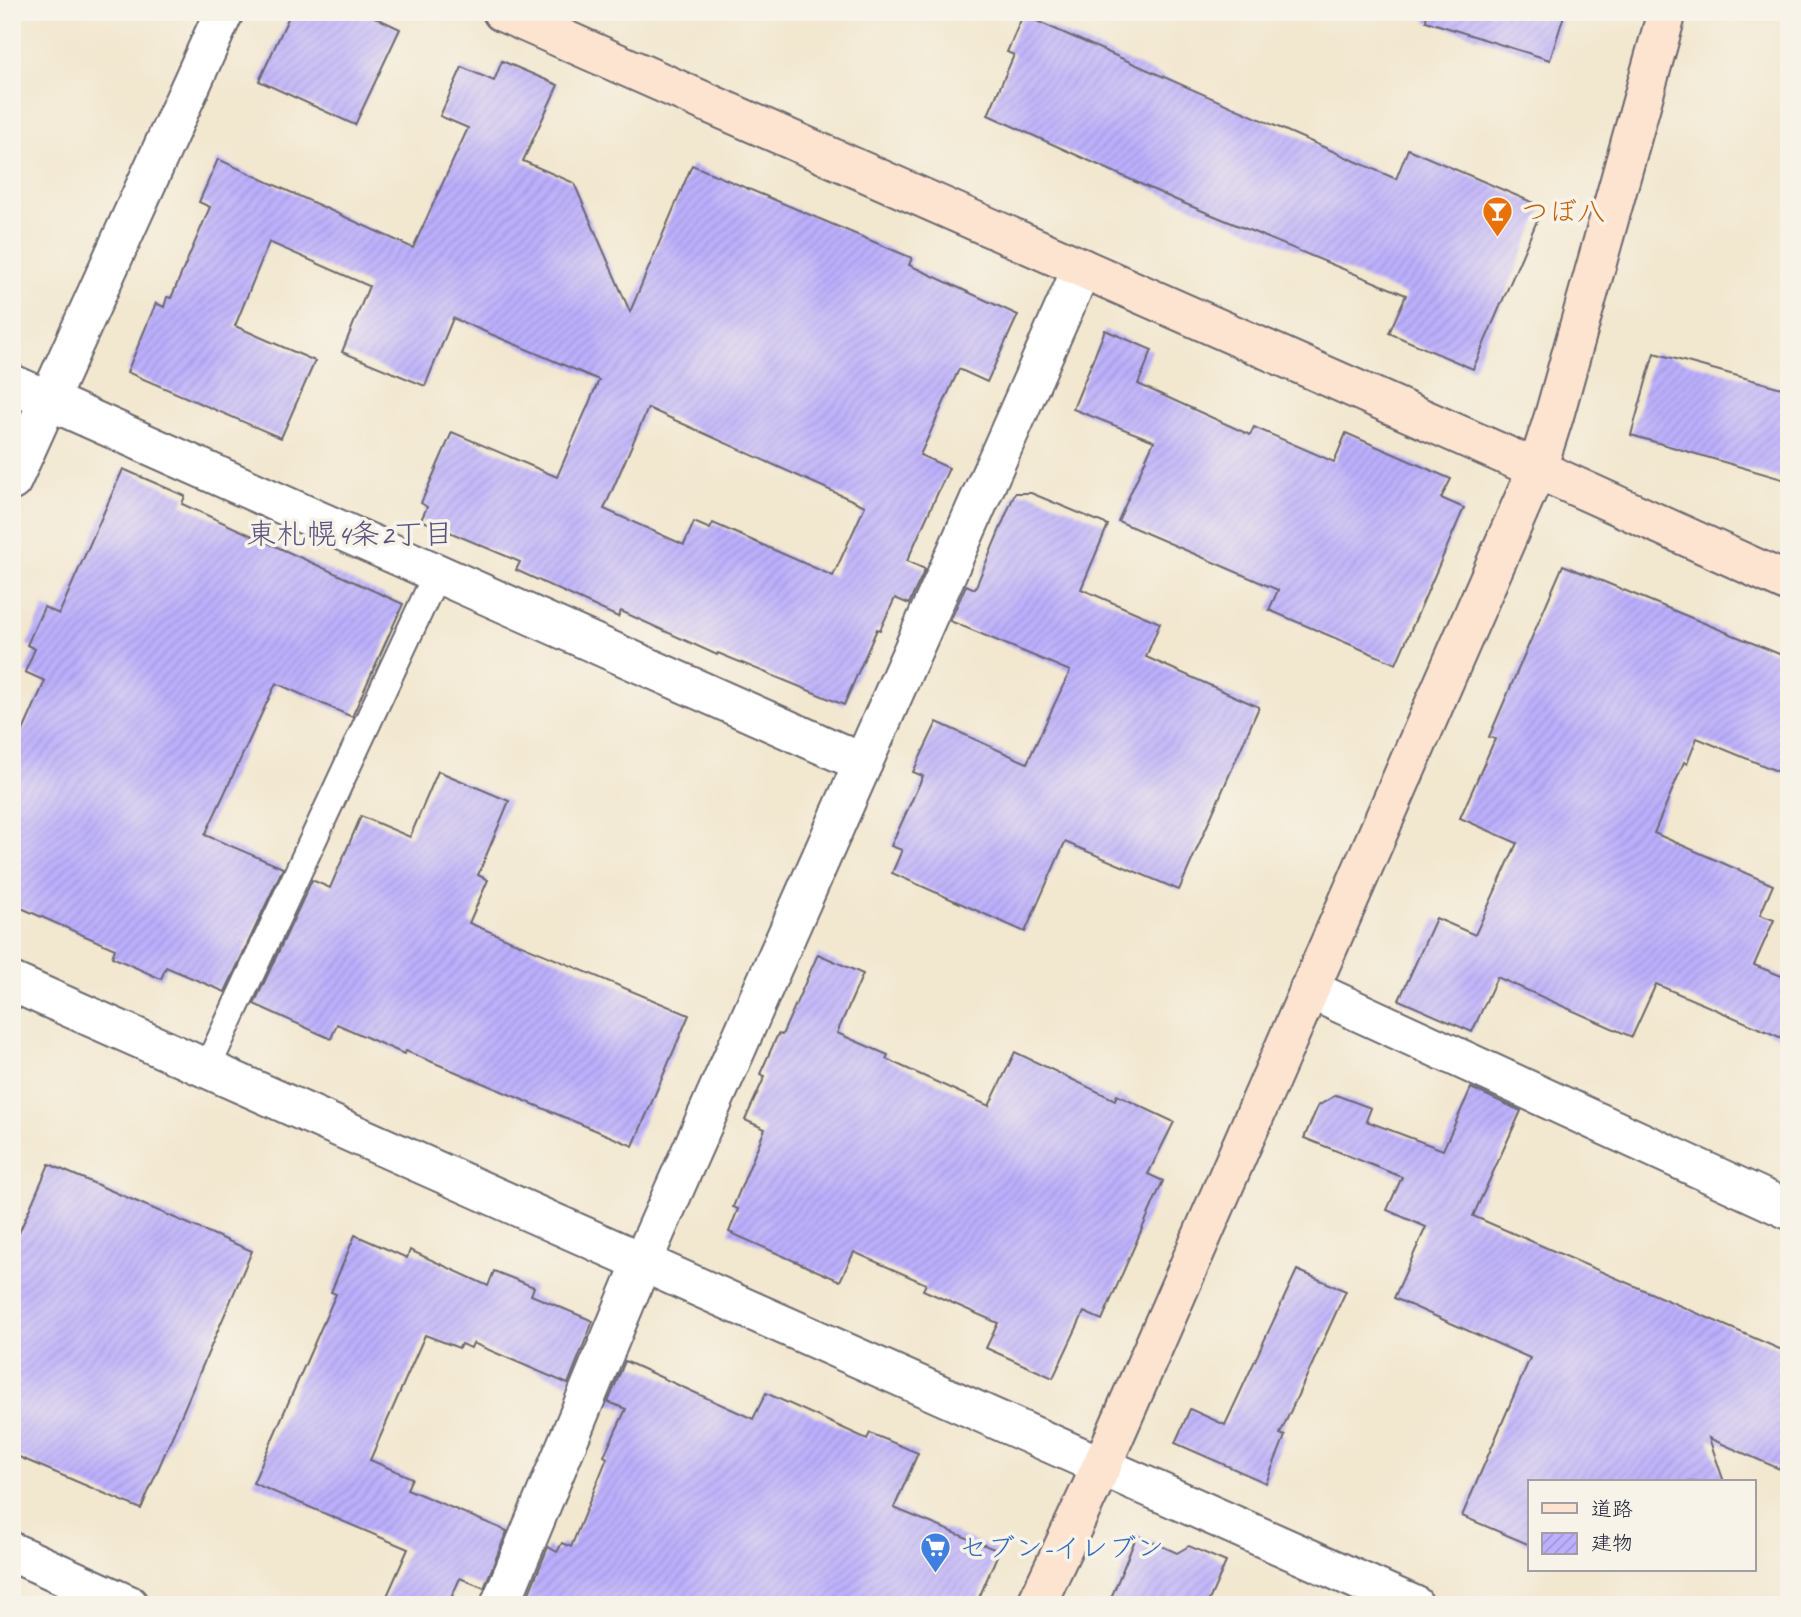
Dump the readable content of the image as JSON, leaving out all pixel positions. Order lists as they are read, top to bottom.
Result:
{
  "districts": ["東札幌4条2丁目"],
  "places": {
    "bar": ["つぼ八"],
    "supermarket": ["セブン-イレブン"]
  },
  "legend": ["道路", "建物"]
}
